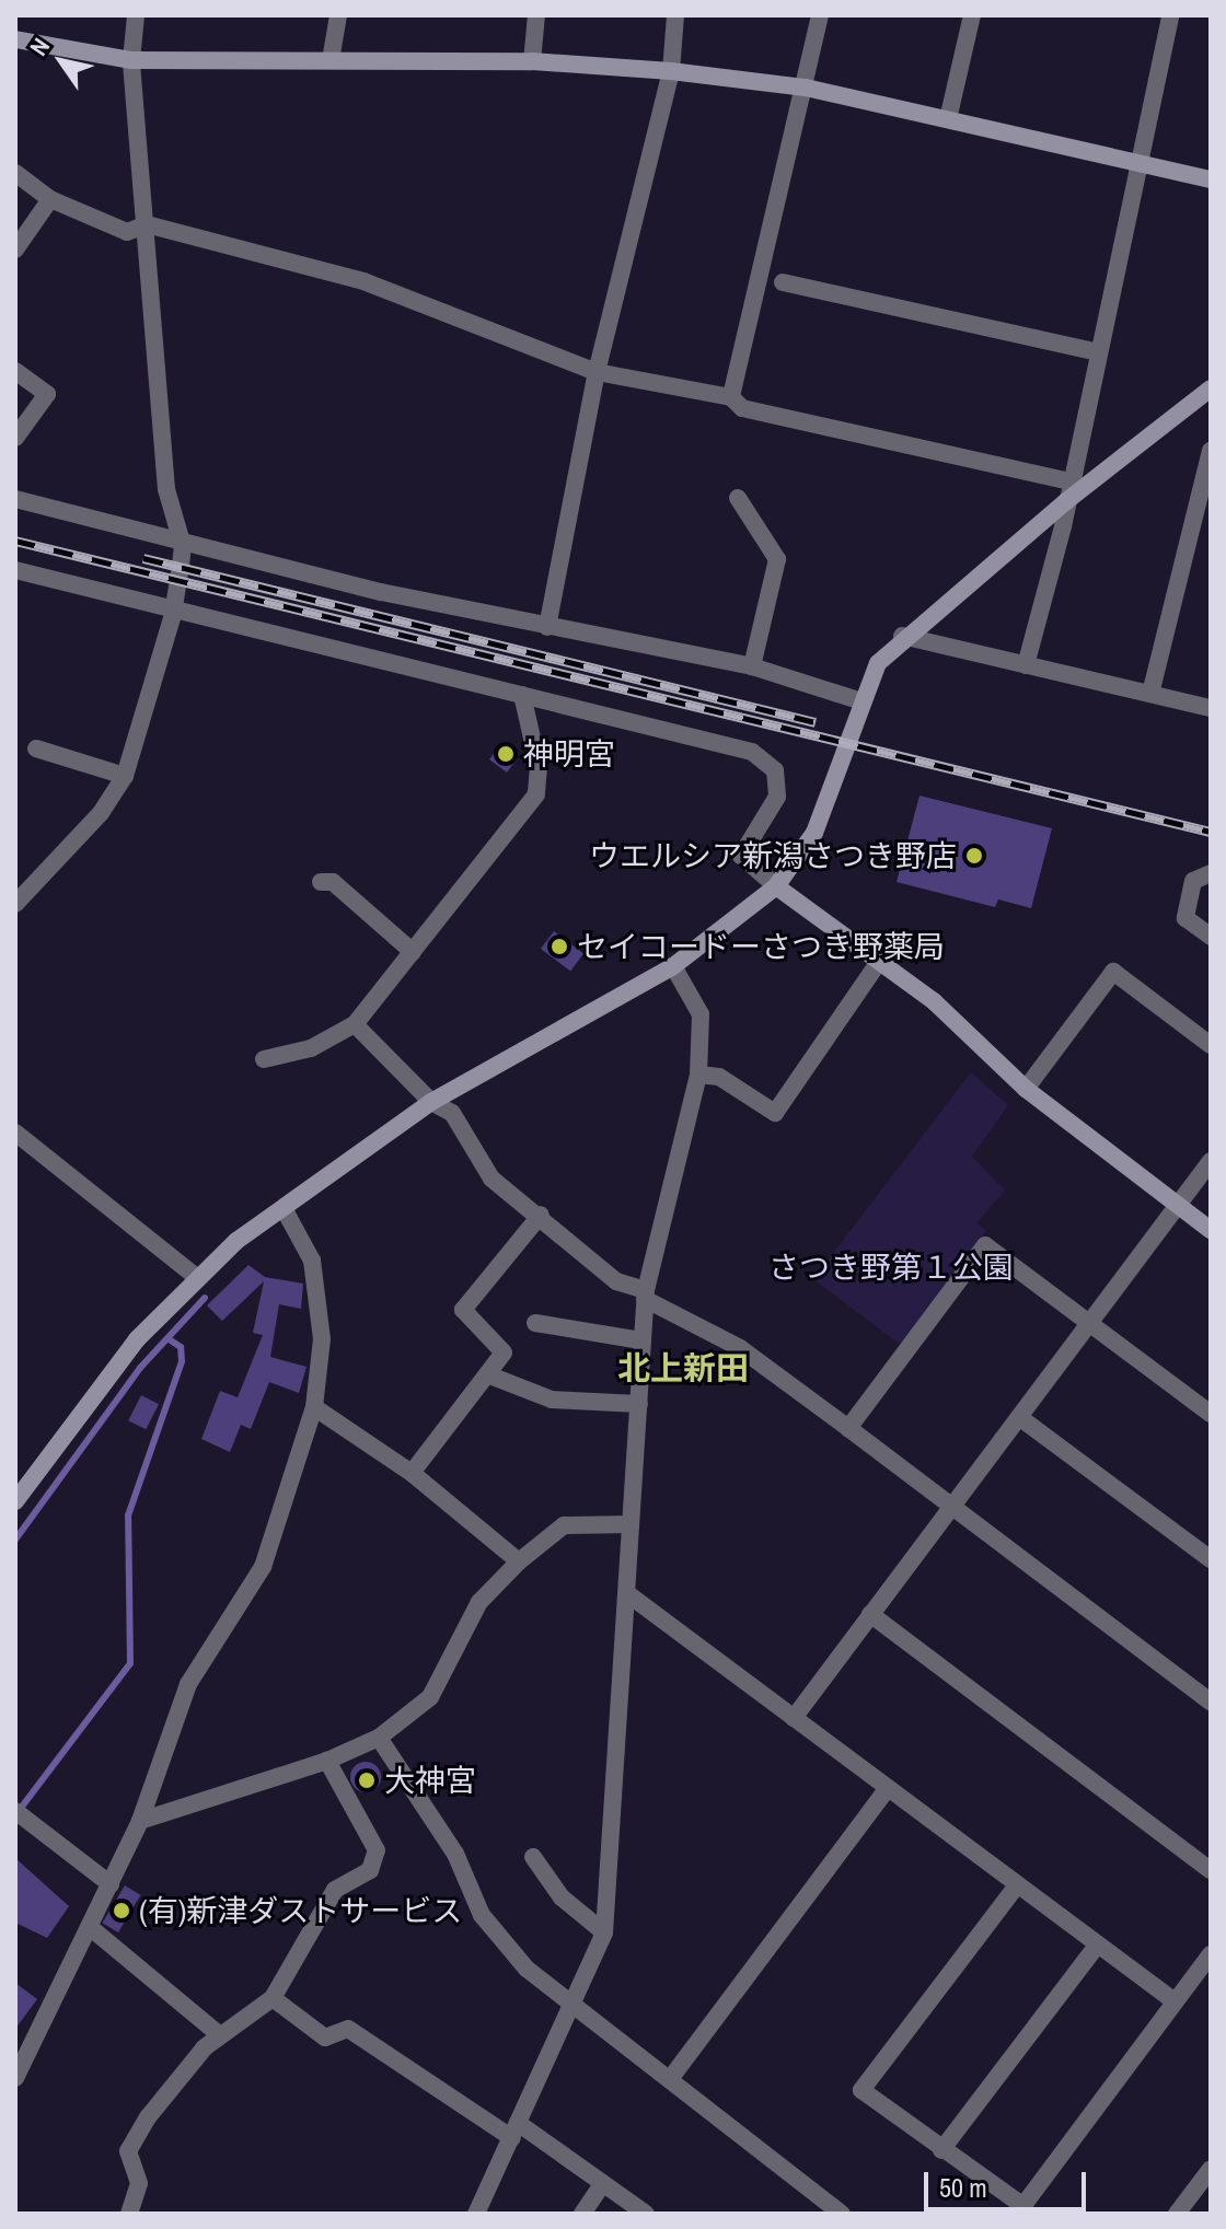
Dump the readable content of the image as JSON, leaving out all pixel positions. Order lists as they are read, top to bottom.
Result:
{
  "districts": ["北上新田"],
  "parks": ["さつき野第１公園"],
  "places": [
    "神明宮",
    "ウエルシア新潟さつき野店",
    "セイコードーさつき野薬局",
    "大神宮",
    "(有)新津ダストサービス"
  ],
  "scale_bar": "50 m",
  "north": "top left"
}
